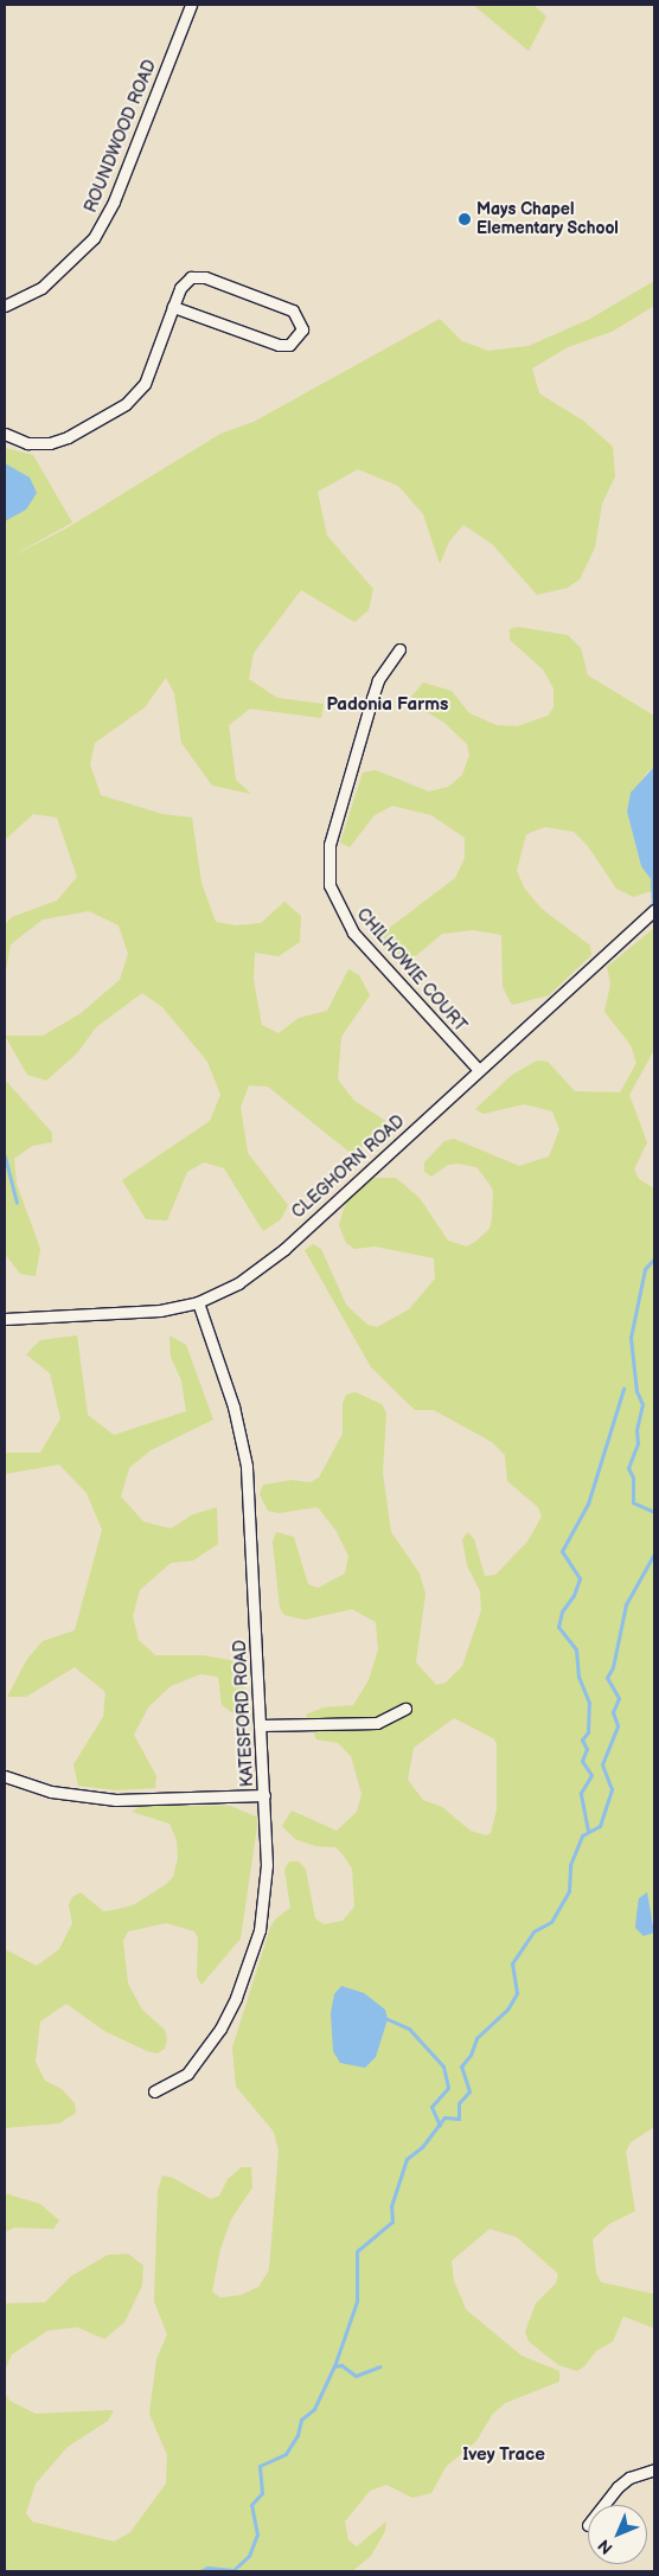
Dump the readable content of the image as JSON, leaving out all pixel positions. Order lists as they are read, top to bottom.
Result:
{
  "streets": {
    "street": [
      "ROUNDWOOD ROAD",
      "CHILHOWIE COURT",
      "CLEGHORN ROAD",
      "KATESFORD ROAD"
    ]
  },
  "crossings": [
    ["CHILHOWIE COURT", "CLEGHORN ROAD"],
    ["CLEGHORN ROAD", "KATESFORD ROAD"]
  ],
  "districts": ["Padonia Farms", "Ivey Trace"],
  "places": ["Mays Chapel Elementary School"],
  "north": "bottom left"
}
